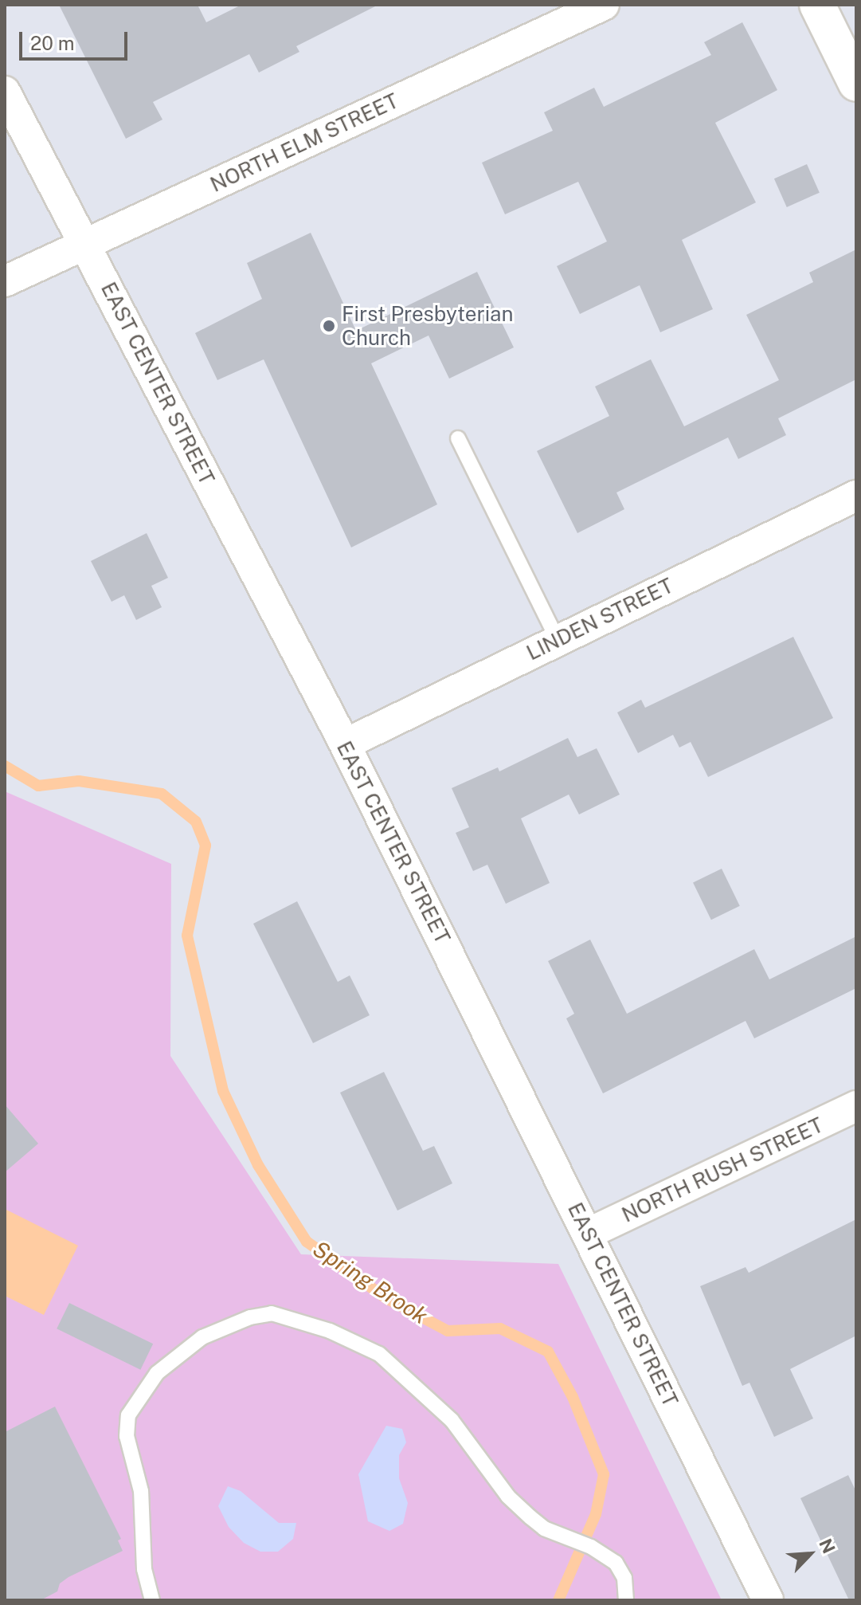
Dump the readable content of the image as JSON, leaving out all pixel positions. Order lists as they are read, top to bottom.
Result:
{
  "streets": {
    "street": [
      "NORTH ELM STREET",
      "EAST CENTER STREET",
      "LINDEN STREET",
      "NORTH RUSH STREET"
    ]
  },
  "crossings": [
    ["NORTH ELM STREET", "EAST CENTER STREET"],
    ["EAST CENTER STREET", "LINDEN STREET"],
    ["EAST CENTER STREET", "NORTH RUSH STREET"]
  ],
  "water": ["Spring Brook"],
  "places": ["First Presbyterian Church"],
  "scale_bar": "20 m",
  "north": "top right"
}
